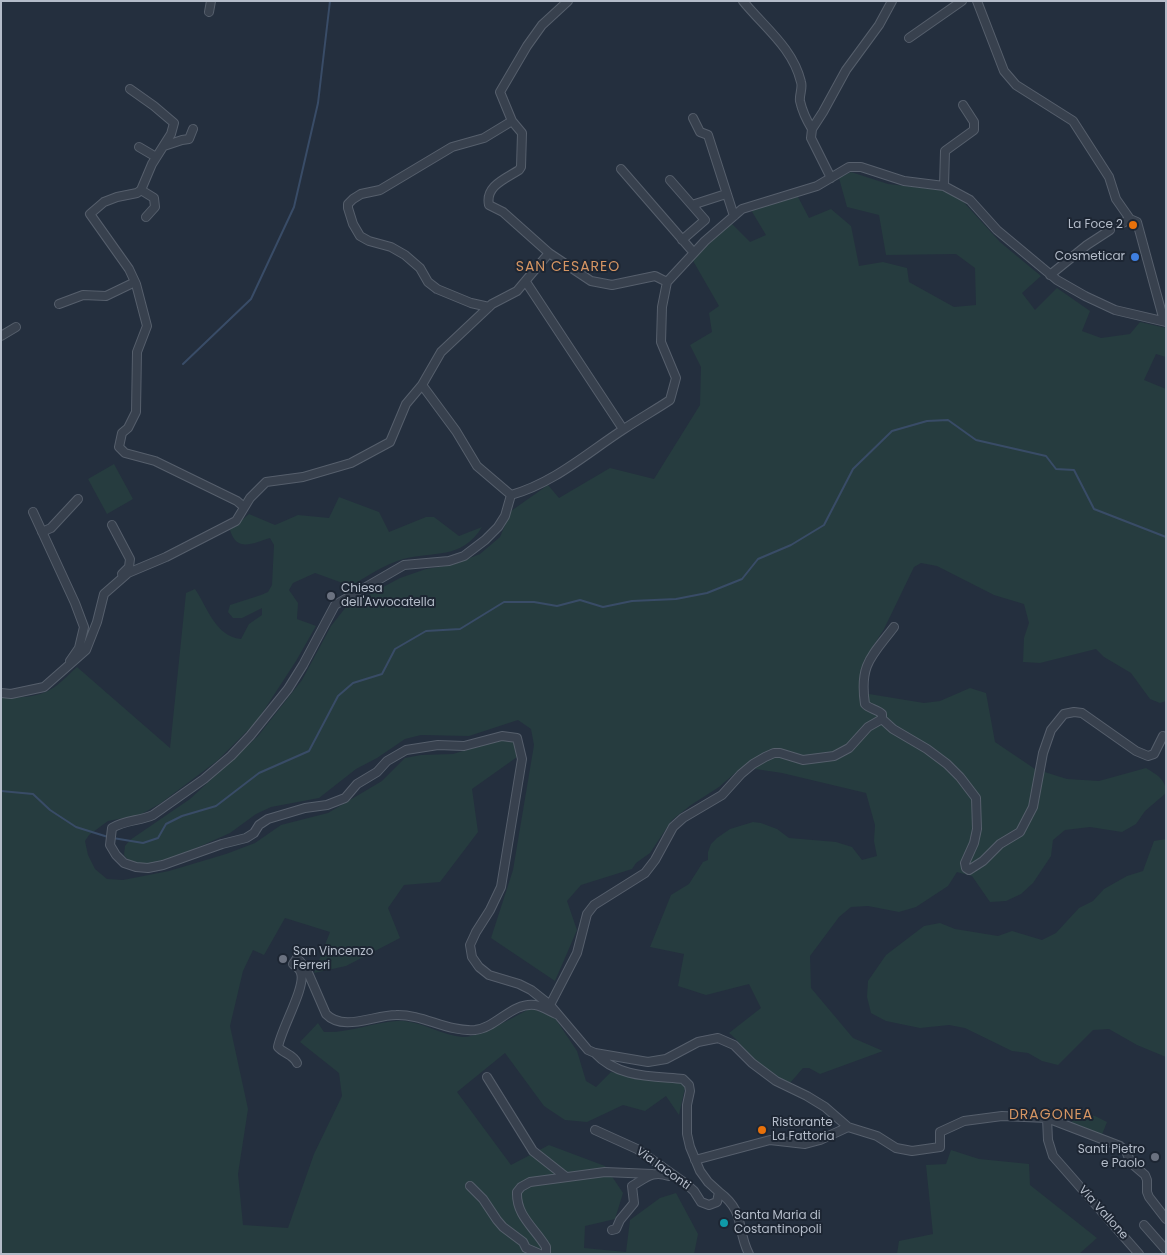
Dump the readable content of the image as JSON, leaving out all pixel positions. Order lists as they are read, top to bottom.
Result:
{
  "streets": {
    "street": ["Via Iaconti", "Via Vallone"]
  },
  "districts": ["SAN CESAREO", "DRAGONEA"],
  "places": [
    "La Foce 2",
    "Cosmeticar",
    "Chiesa dell'Avvocatella",
    "San Vincenzo Ferreri",
    "Ristorante La Fattoria",
    "Santi Pietro e Paolo",
    "Santa Maria di Costantinopoli"
  ]
}
